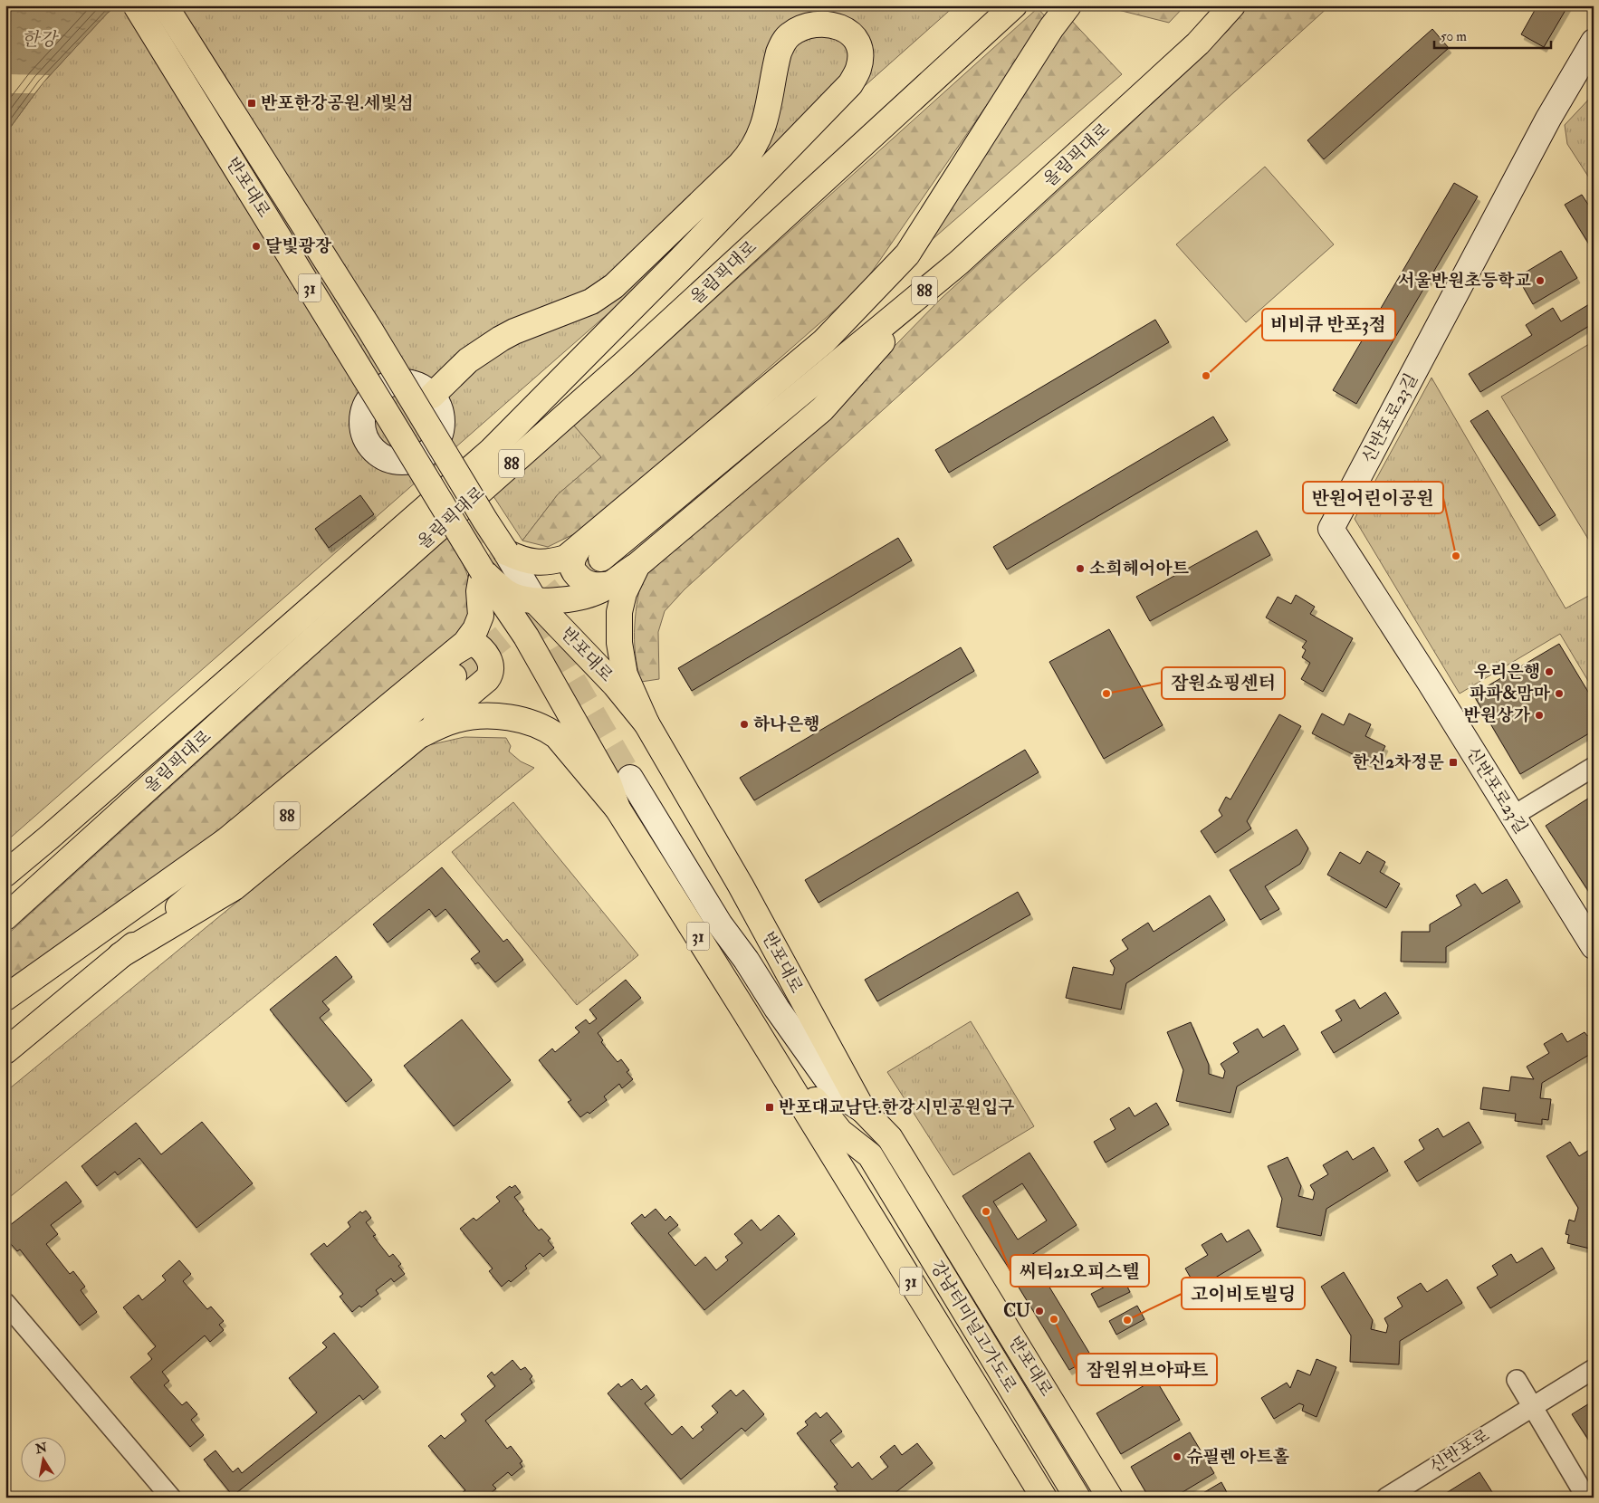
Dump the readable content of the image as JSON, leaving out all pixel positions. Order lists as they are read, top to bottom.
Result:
{
  "streets": {
    "main road": [
      "올림픽대로",
      "반포대로",
      "31",
      "88",
      "강남터미널고가도로"
    ],
    "street": ["신반포로23길", "신반포로"]
  },
  "crossings": [
    ["반포대로", "31"],
    ["31", "강남터미널고가도로"]
  ],
  "water": ["한강"],
  "places": {
    "transit": ["반포한강공원.세빛섬", "한신2차정문", "반포대교남단.한강시민공원입구"],
    "other": [
      "달빛광장",
      "서울반원초등학교",
      "비비큐 반포3점",
      "반원어린이공원",
      "소희헤어아트",
      "우리은행",
      "잠원쇼핑센터",
      "파파&맘마",
      "반원상가",
      "하나은행",
      "씨티21오피스텔",
      "CU",
      "잠원위브아파트",
      "고이비토빌딩",
      "슈필렌 아트홀"
    ]
  },
  "scale_bar": "50 m",
  "north": "top"
}
